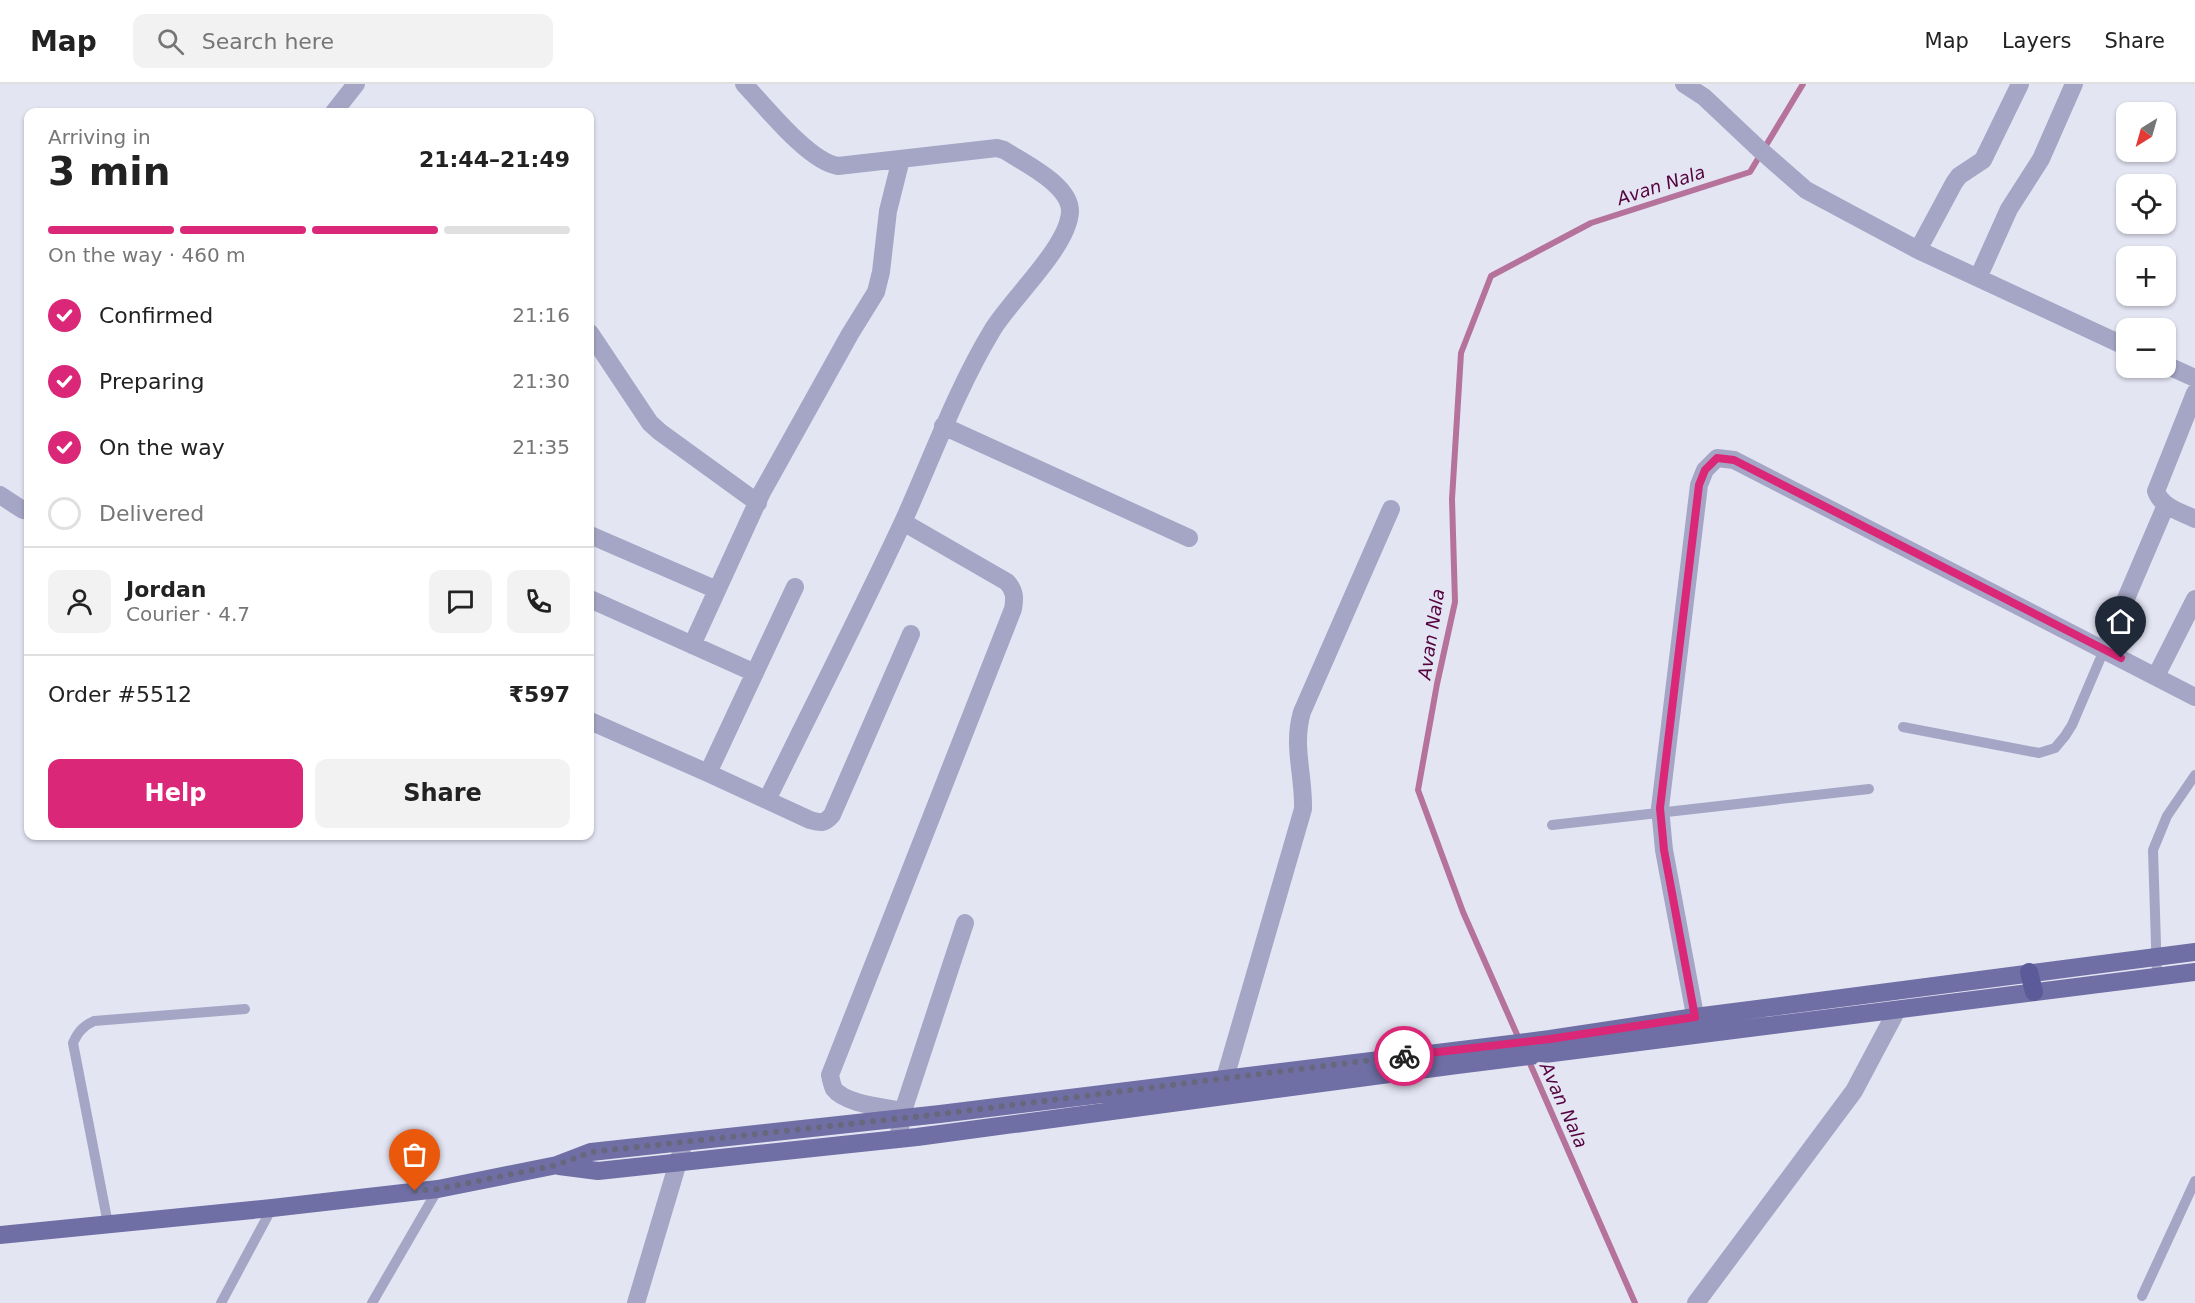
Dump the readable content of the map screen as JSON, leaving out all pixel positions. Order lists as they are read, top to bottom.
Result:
{
  "water": ["Avan Nala"],
  "north": "bottom left",
  "page": {
    "header": "Map",
    "search": "Search here",
    "nav": ["Map", "Layers", "Share"],
    "map_buttons": ["+", "−"],
    "heading": ["3 min", "Arriving in", "21:44–21:49"],
    "panel": [
      "Jordan",
      "Courier · 4.7",
      "Order #5512",
      "₹597"
    ],
    "bar": "On the way · 460 m",
    "list": [
      ["Confirmed", "21:16"],
      ["Preparing", "21:30"],
      ["On the way", "21:35"],
      "Delivered"
    ],
    "buttons": ["Help", "Share"]
  }
}
